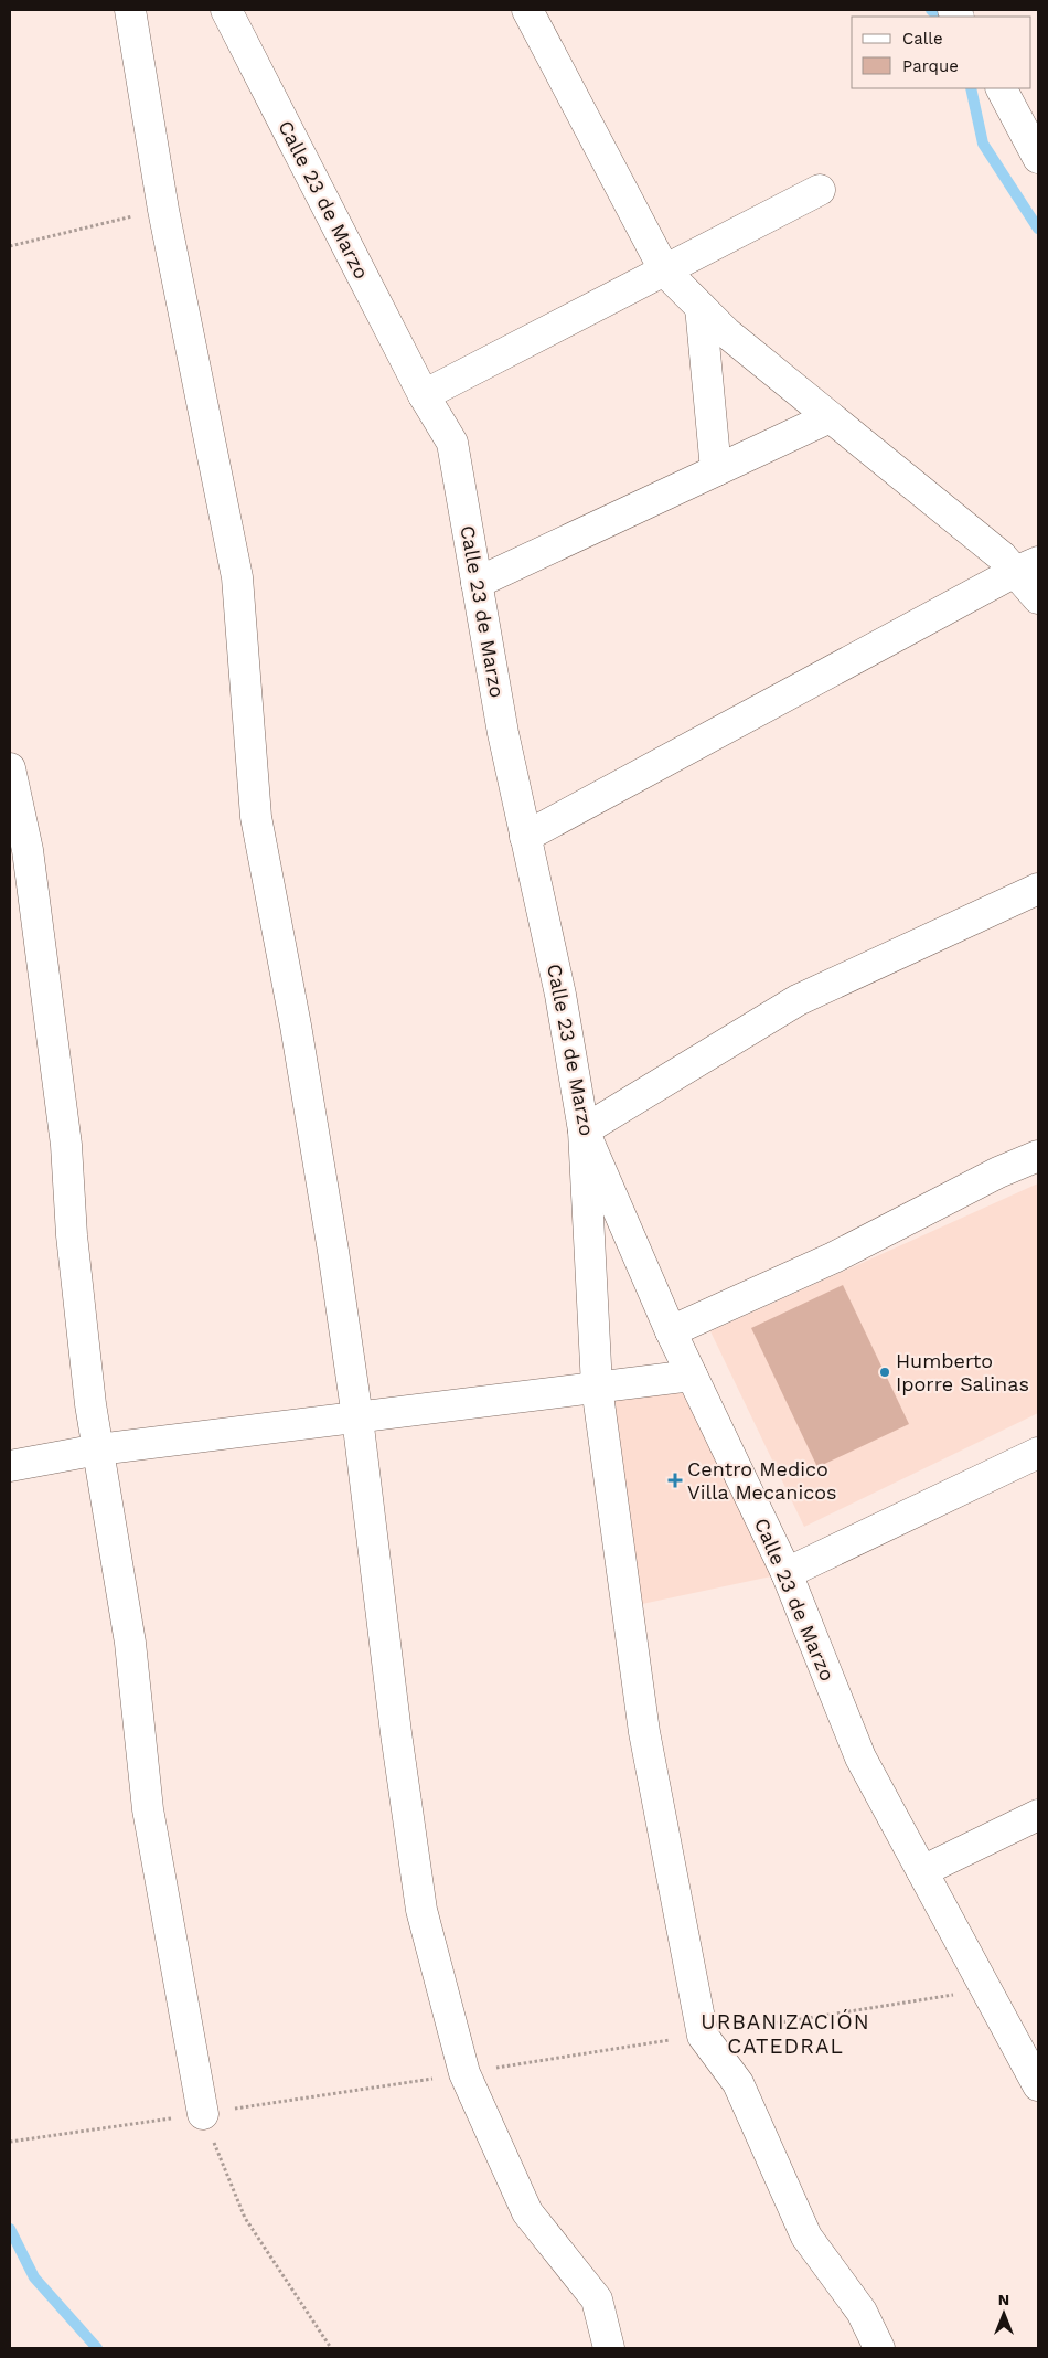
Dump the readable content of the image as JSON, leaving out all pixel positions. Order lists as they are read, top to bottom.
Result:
{
  "streets": {
    "street": ["Calle 23 de Marzo"]
  },
  "districts": ["URBANIZACIÓN CATEDRAL"],
  "places": {
    "other": ["Humberto Iporre Salinas"],
    "health": ["Centro Medico Villa Mecanicos"]
  },
  "legend": ["Calle", "Parque"],
  "north": "top"
}
